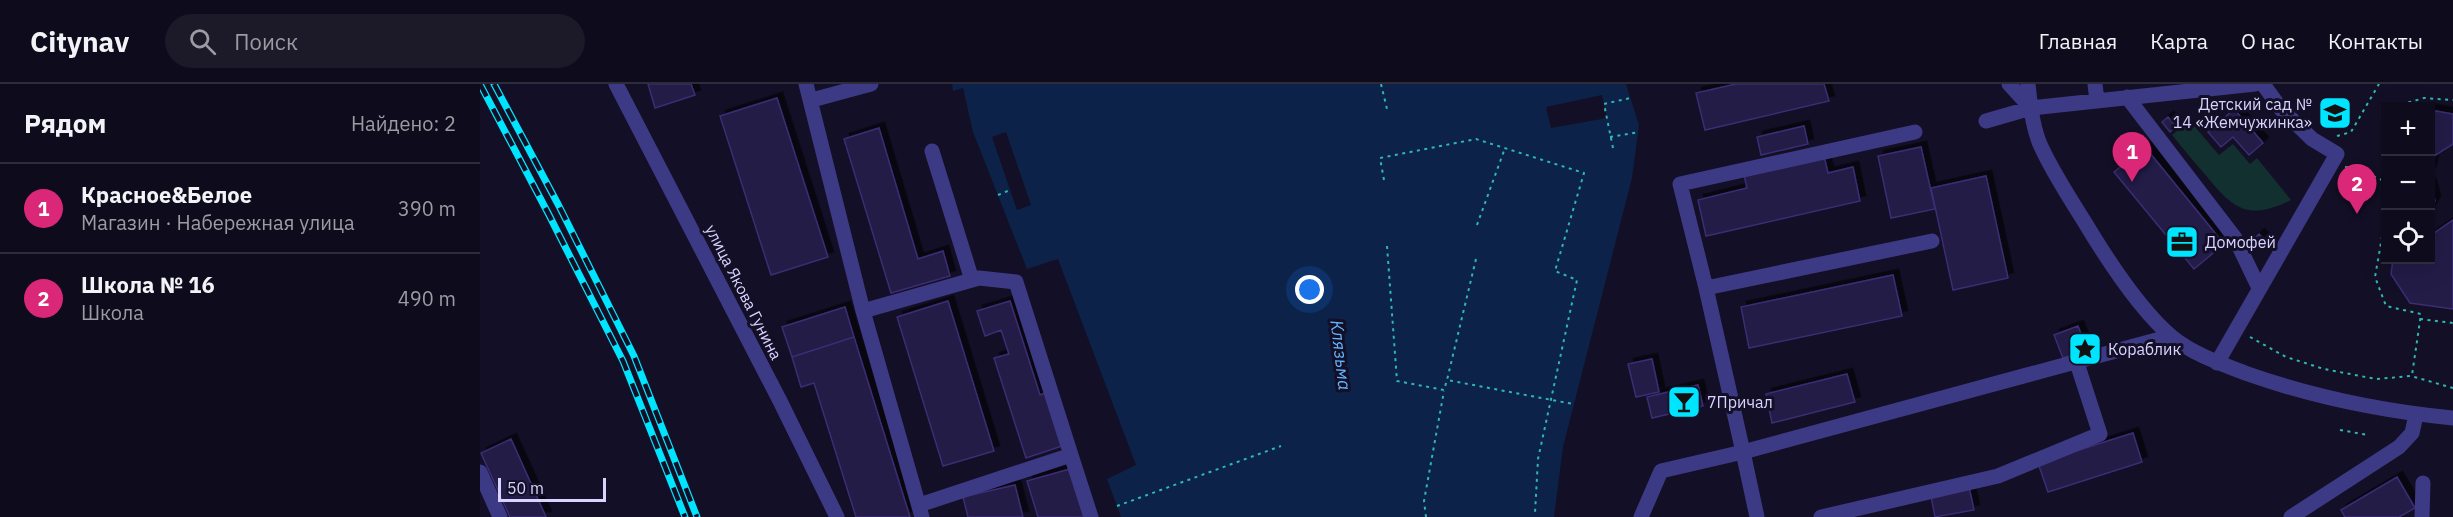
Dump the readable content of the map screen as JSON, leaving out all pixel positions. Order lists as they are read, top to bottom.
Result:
{
  "streets": {
    "street": ["улица Якова Гунина"]
  },
  "water": ["Клязьма"],
  "places": {
    "school or university": ["Детский сад № 14 «Жемчужинка»"],
    "office": ["Домофей"],
    "place": ["Кораблик"],
    "bar": ["7Причал"]
  },
  "scale_bar": "50 m",
  "page": {
    "header": "Citynav",
    "search": "Поиск",
    "nav": [
      "Главная",
      "Карта",
      "О нас",
      "Контакты"
    ],
    "heading": ["Рядом", "Найдено: 2"],
    "map_buttons": ["+", "−"],
    "pins": ["1", "2"],
    "list": [
      {
        "mark": "1",
        "name": "Красное&Белое",
        "note": "Магазин · Набережная улица",
        "value": "390 m"
      },
      {
        "mark": "2",
        "name": "Школа № 16",
        "note": "Школа",
        "value": "490 m"
      }
    ],
    "scale": "50 m"
  }
}
